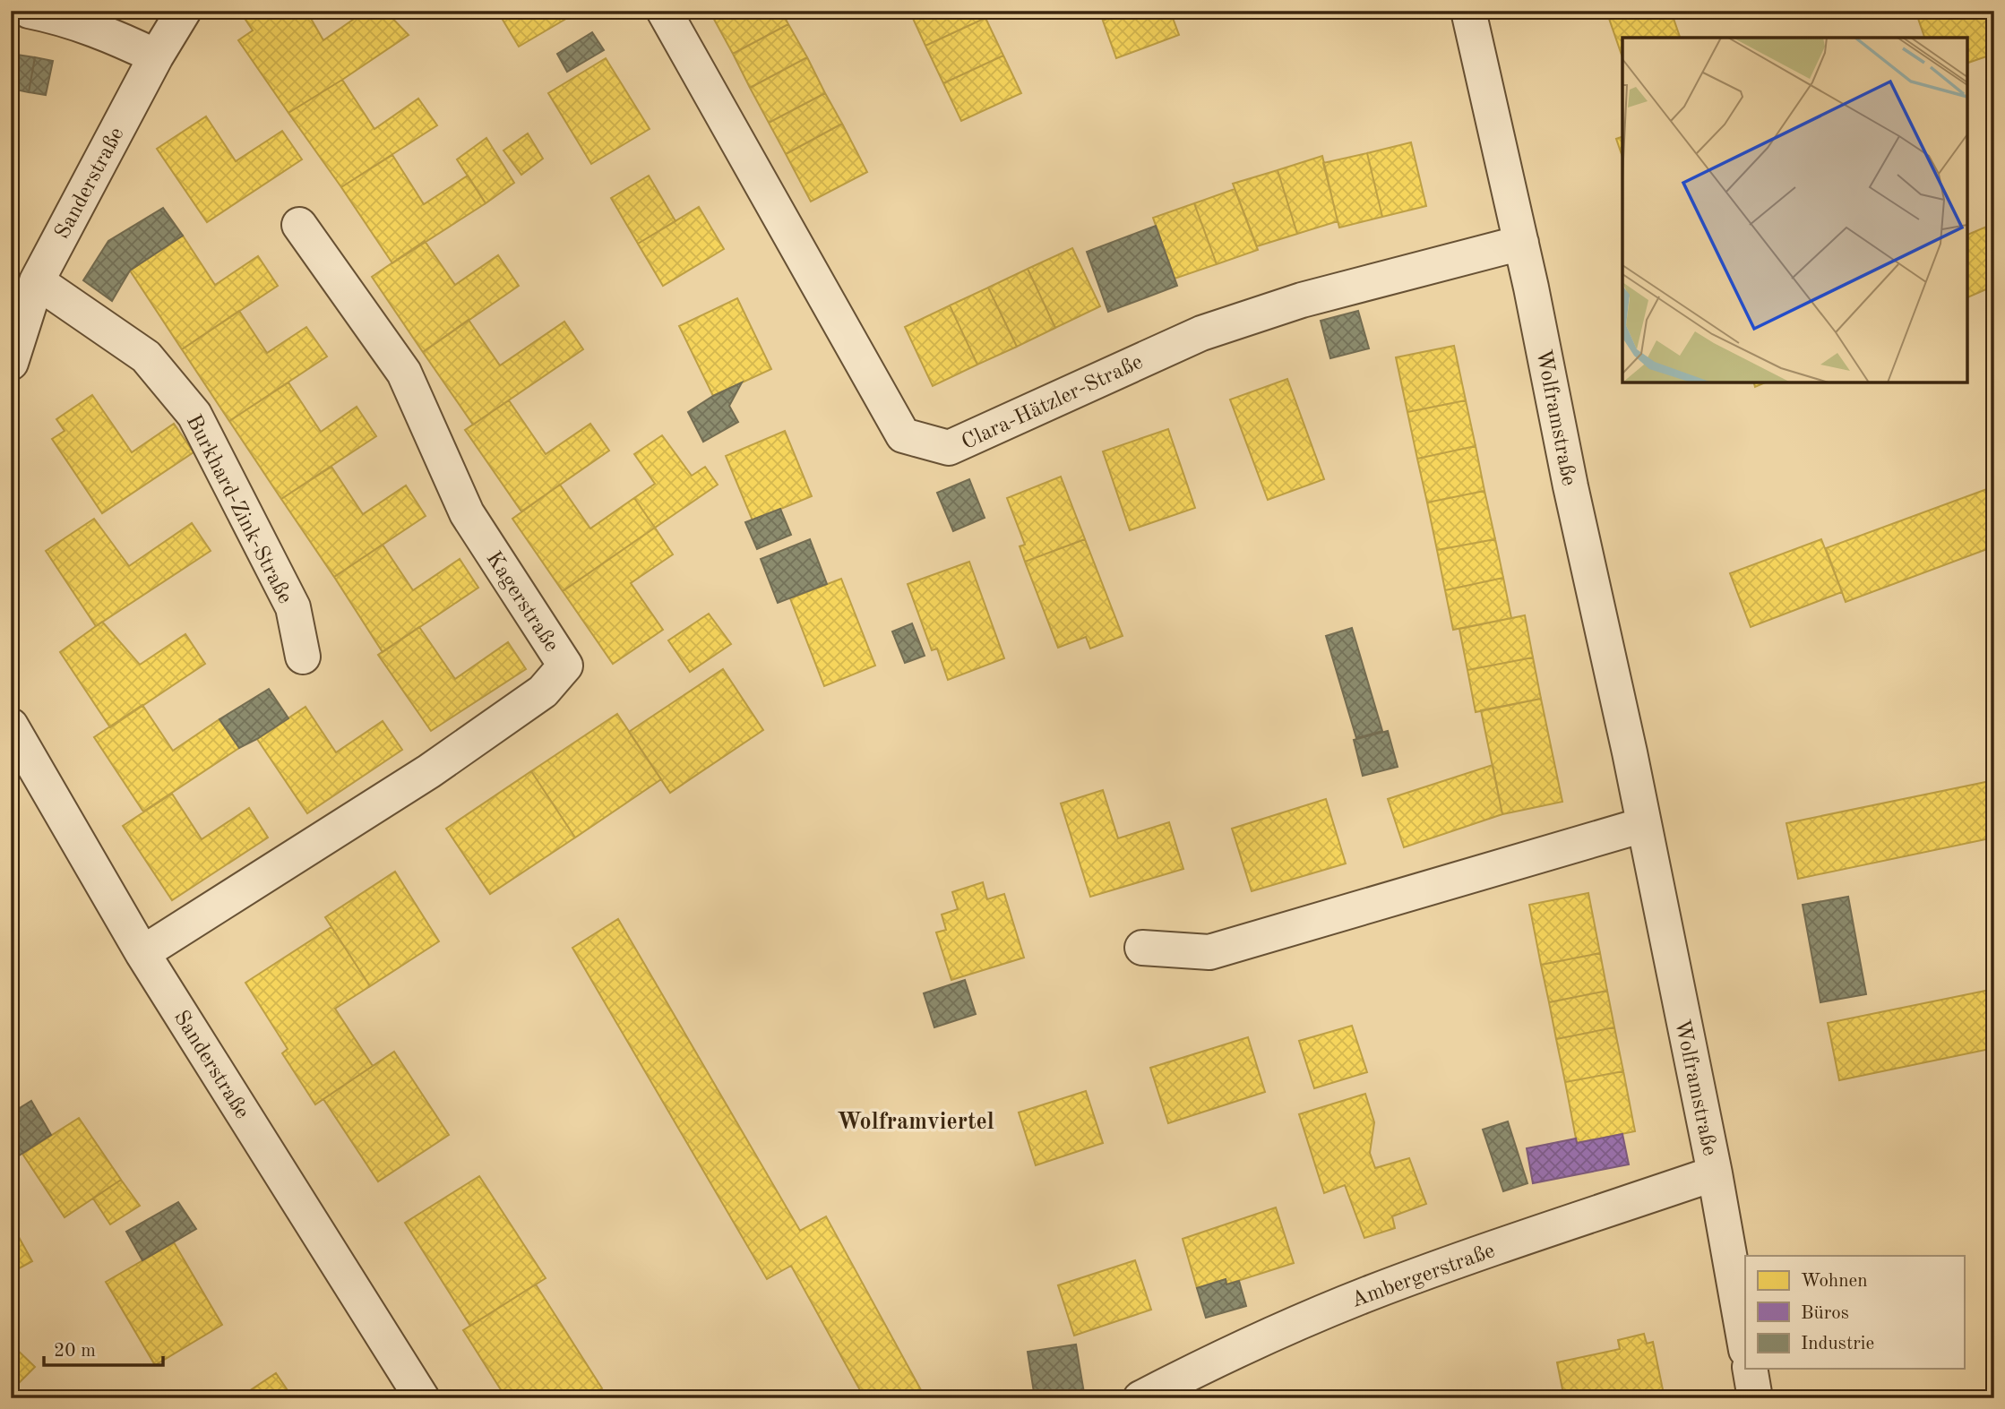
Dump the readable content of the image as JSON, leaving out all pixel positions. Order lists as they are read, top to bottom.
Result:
{
  "streets": {
    "street": [
      "Sanderstraße",
      "Clara-Hätzler-Straße",
      "Wolframstraße",
      "Burkhard-Zink-Straße",
      "Kagerstraße",
      "Ambergerstraße"
    ]
  },
  "crossings": [
    ["Sanderstraße", "Burkhard-Zink-Straße"],
    ["Sanderstraße", "Kagerstraße"],
    ["Clara-Hätzler-Straße", "Wolframstraße"],
    ["Wolframstraße", "Ambergerstraße"]
  ],
  "districts": ["Wolframviertel"],
  "legend": ["Wohnen", "Büros", "Industrie"],
  "scale_bar": "20 m"
}
